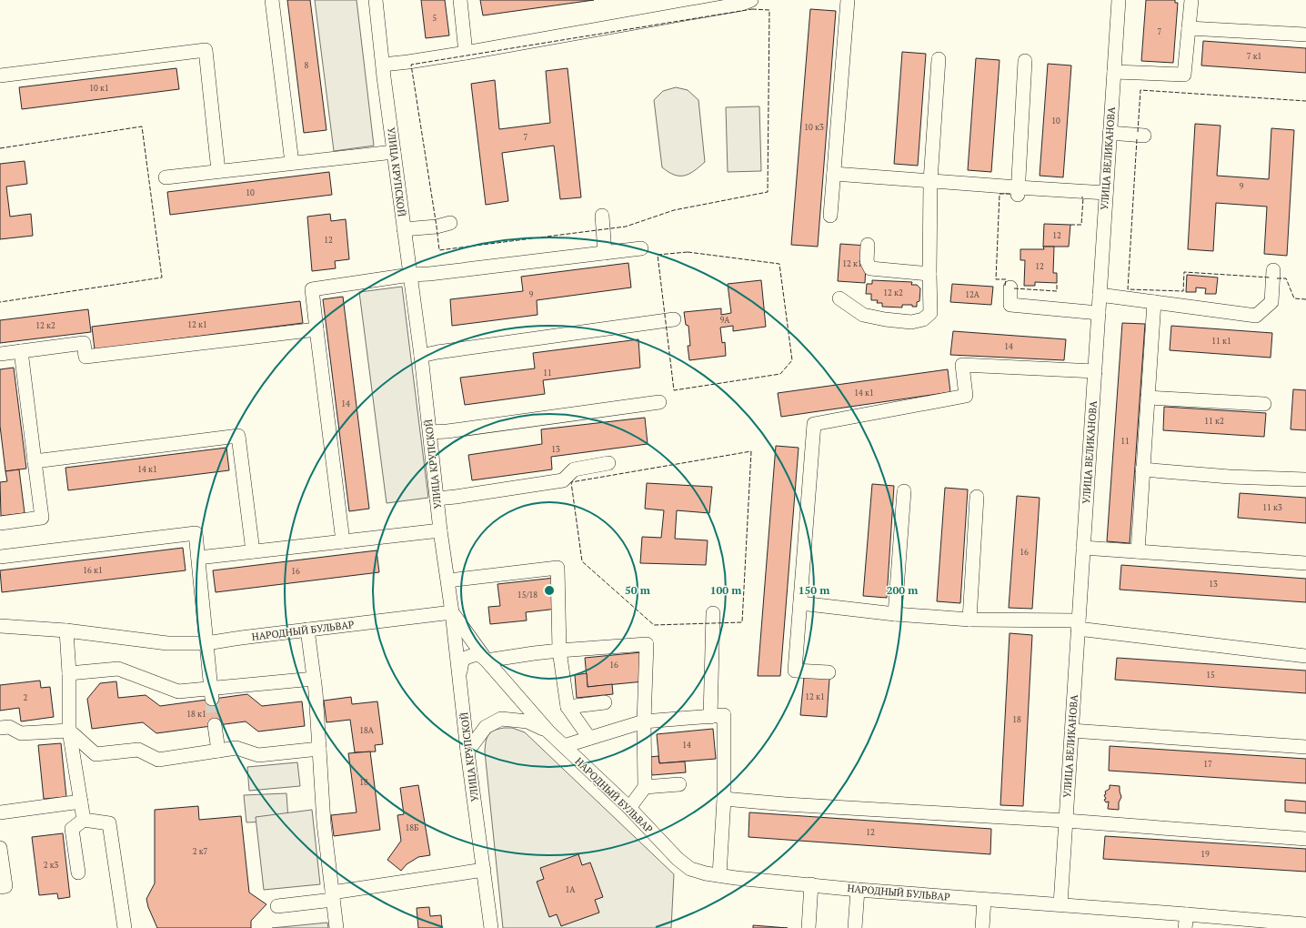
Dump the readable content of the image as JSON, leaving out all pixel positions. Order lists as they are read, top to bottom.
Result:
{
  "streets": {
    "street": ["УЛИЦА ВЕЛИКАНОВА", "УЛИЦА КРУПСКОЙ", "НАРОДНЫЙ БУЛЬВАР"]
  },
  "crossings": [
    ["УЛИЦА ВЕЛИКАНОВА", "НАРОДНЫЙ БУЛЬВАР"],
    ["УЛИЦА КРУПСКОЙ", "НАРОДНЫЙ БУЛЬВАР"]
  ],
  "house_numbers": [
    "5",
    "7",
    "7 к1",
    "8",
    "10 к1",
    "10",
    "10 к3",
    "7",
    "9",
    "10",
    "12",
    "12",
    "12 к1",
    "12",
    "12 к2",
    "9",
    "12А",
    "9А",
    "12 к1",
    "12 к2",
    "11 к1",
    "14",
    "11",
    "14 к1",
    "14",
    "11 к2",
    "11",
    "13",
    "14 к1",
    "11 к3",
    "16",
    "16 к1",
    "16",
    "13",
    "15/18",
    "16",
    "15",
    "12 к1",
    "2",
    "18 к1",
    "18",
    "18А",
    "14",
    "17",
    "18",
    "18Б",
    "12",
    "2 к7",
    "19",
    "2 к3",
    "1А"
  ],
  "rings": [
    "50 m",
    "100 m",
    "150 m",
    "200 m"
  ]
}
